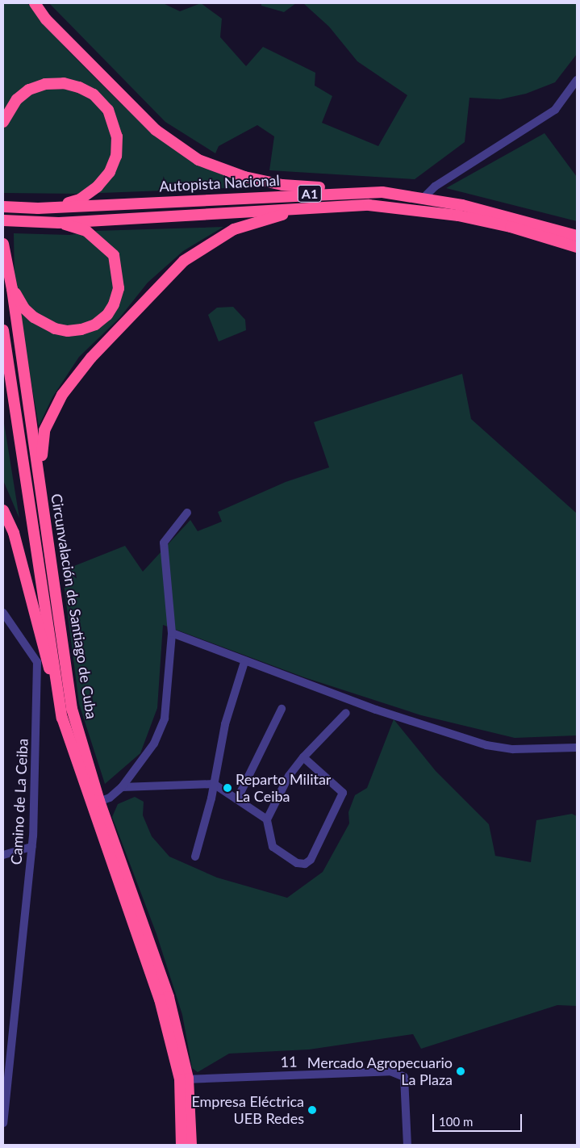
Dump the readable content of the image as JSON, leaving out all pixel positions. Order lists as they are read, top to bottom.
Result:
{
  "streets": {
    "highway": ["Autopista Nacional", "A1", "Circunvalación de Santiago de Cuba"],
    "street": ["Camino de La Ceiba", "11"]
  },
  "crossings": [
    ["Circunvalación de Santiago de Cuba", "11"]
  ],
  "places": ["Reparto Militar La Ceiba", "Mercado Agropecuario La Plaza", "Empresa Eléctrica UEB Redes"],
  "scale_bar": "100 m"
}
